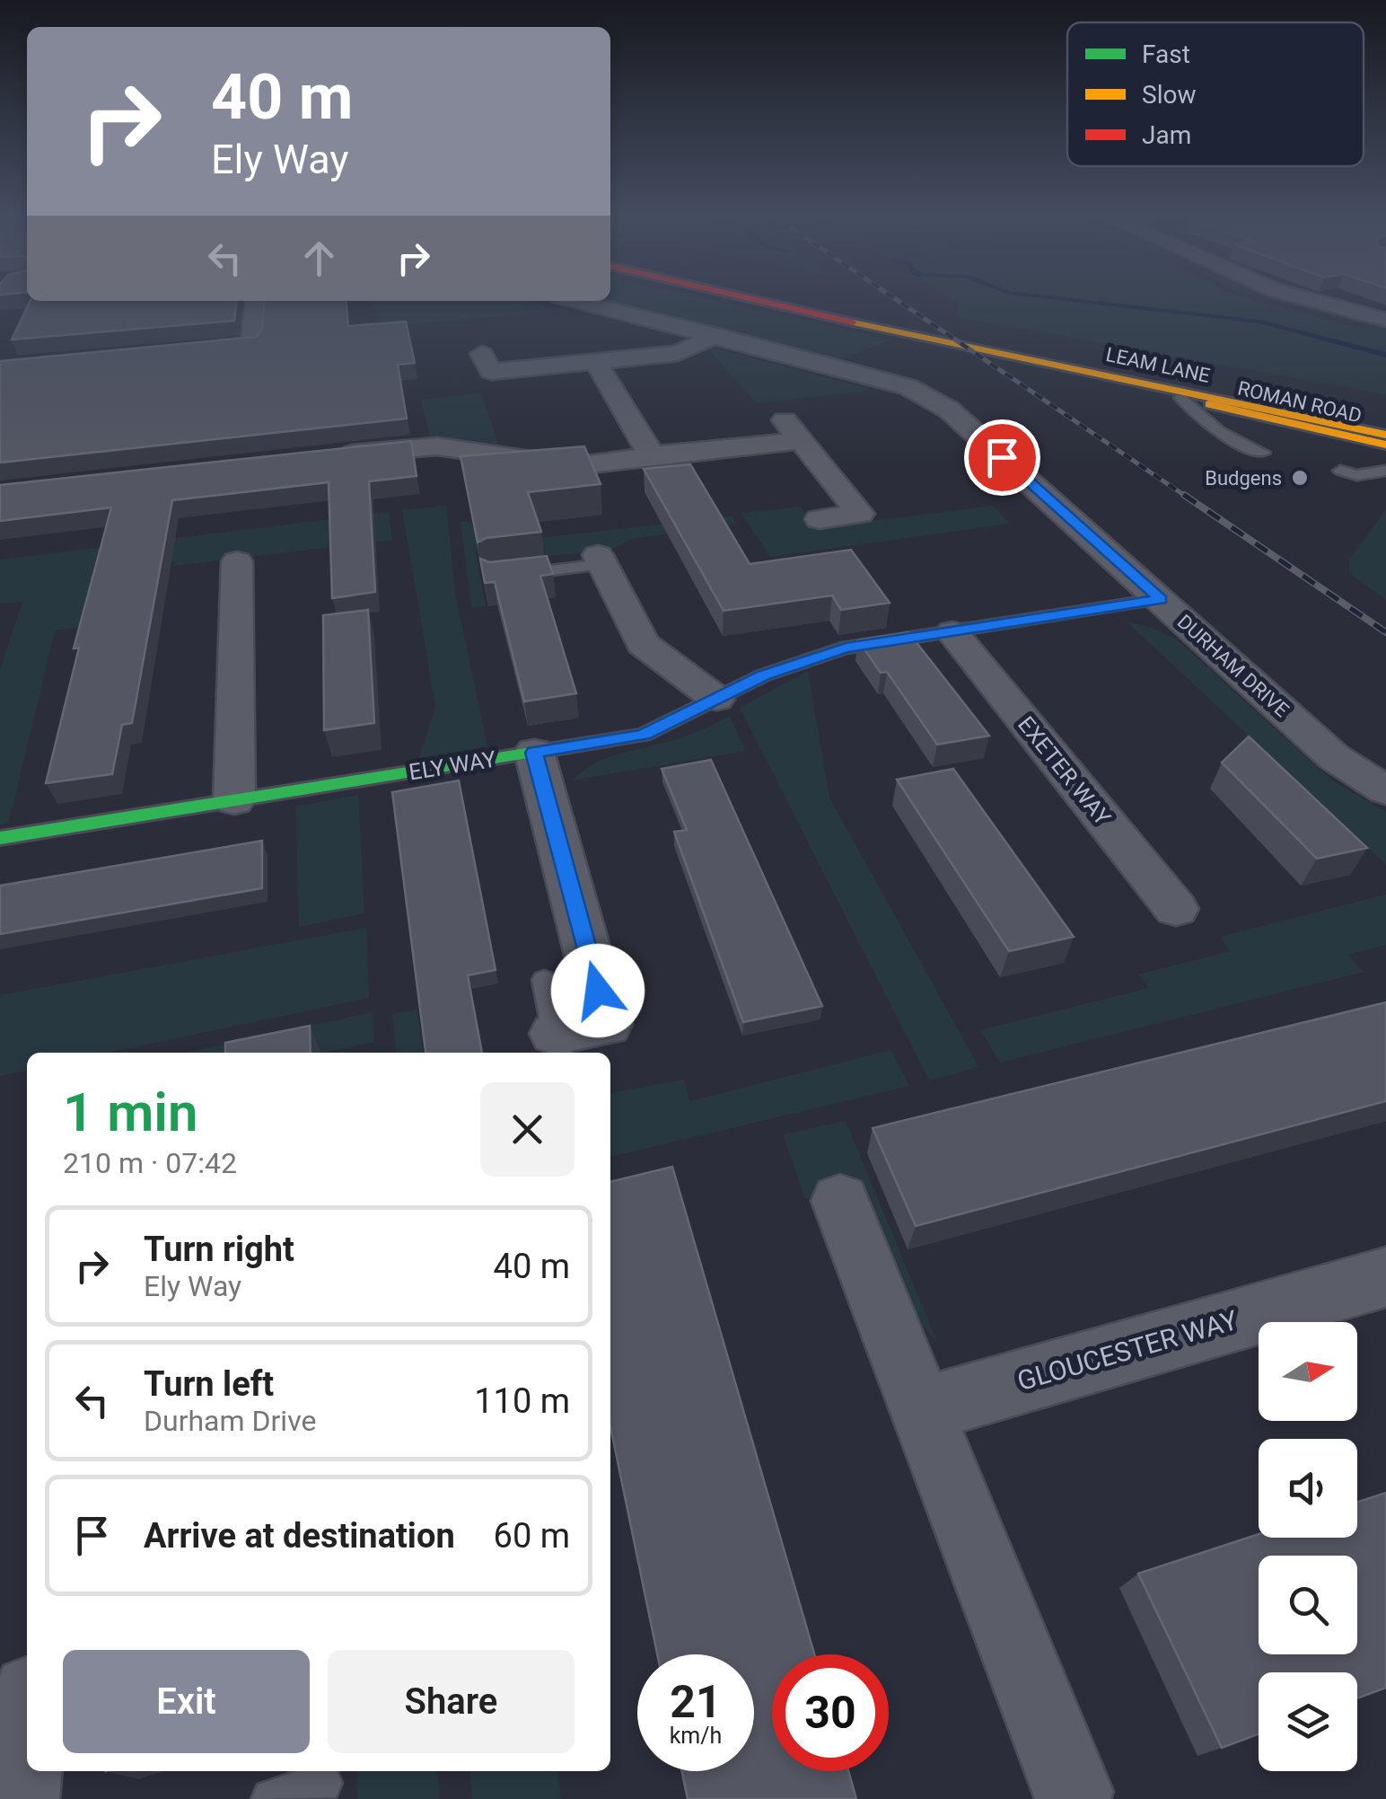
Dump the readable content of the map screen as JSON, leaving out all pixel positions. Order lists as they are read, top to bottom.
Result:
{
  "streets": {
    "main road": ["LEAM LANE", "ROMAN ROAD", "ELY WAY"],
    "street": ["DURHAM DRIVE", "EXETER WAY", "GLOUCESTER WAY"]
  },
  "crossings": [
    ["LEAM LANE", "ROMAN ROAD"],
    ["DURHAM DRIVE", "ELY WAY"],
    ["ELY WAY", "EXETER WAY"]
  ],
  "places": ["Budgens"],
  "legend": ["Fast", "Slow", "Jam"],
  "north": "right",
  "page": {
    "turn": ["40 m", "Ely Way"],
    "heading": ["1 min", "210 m · 07:42"],
    "list": [
      {
        "name": "Turn right",
        "note": "Ely Way",
        "value": "40 m"
      },
      {
        "name": "Turn left",
        "note": "Durham Drive",
        "value": "110 m"
      },
      {
        "name": "Arrive at destination",
        "value": "60 m"
      }
    ],
    "buttons": ["Exit", "Share"],
    "speed": "21 km/h",
    "limit": "30"
  }
}
